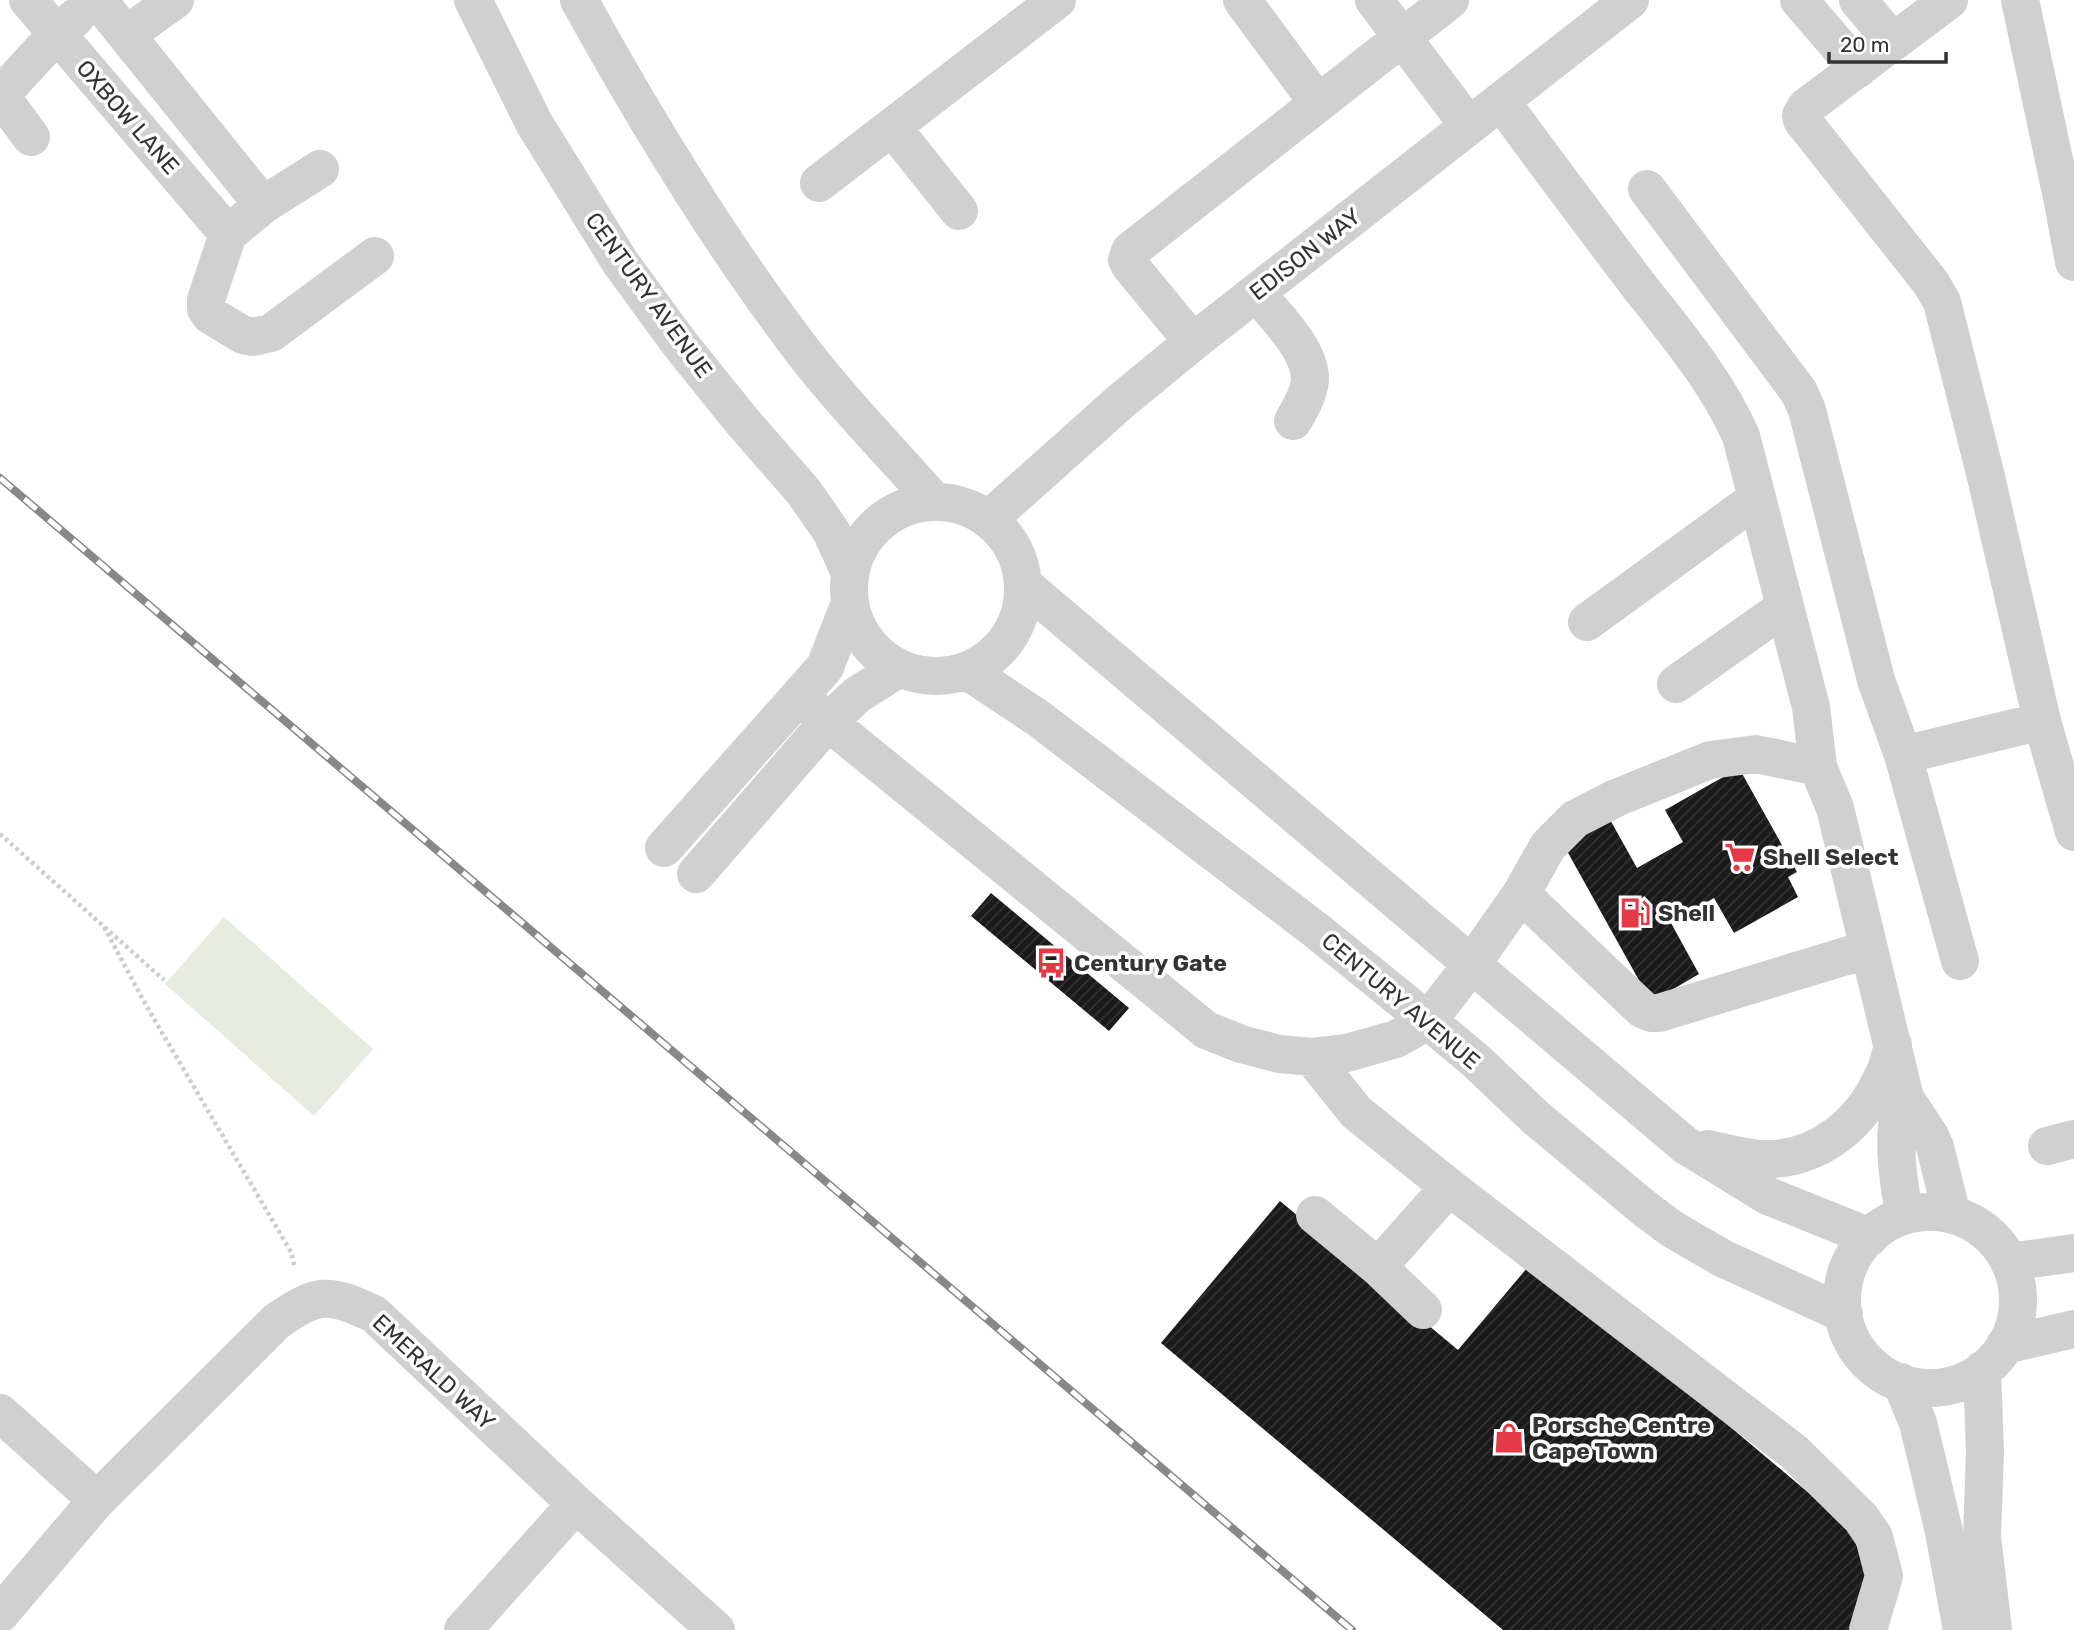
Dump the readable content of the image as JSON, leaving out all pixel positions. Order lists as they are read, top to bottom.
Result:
{
  "streets": {
    "street": [
      "OXBOW LANE",
      "EDISON WAY",
      "CENTURY AVENUE",
      "EMERALD WAY"
    ]
  },
  "crossings": [
    ["EDISON WAY", "CENTURY AVENUE"]
  ],
  "places": {
    "supermarket": ["Shell Select"],
    "fuel station": ["Shell"],
    "bus stop": ["Century Gate"],
    "shop": ["Porsche Centre Cape Town"]
  },
  "scale_bar": "20 m"
}
